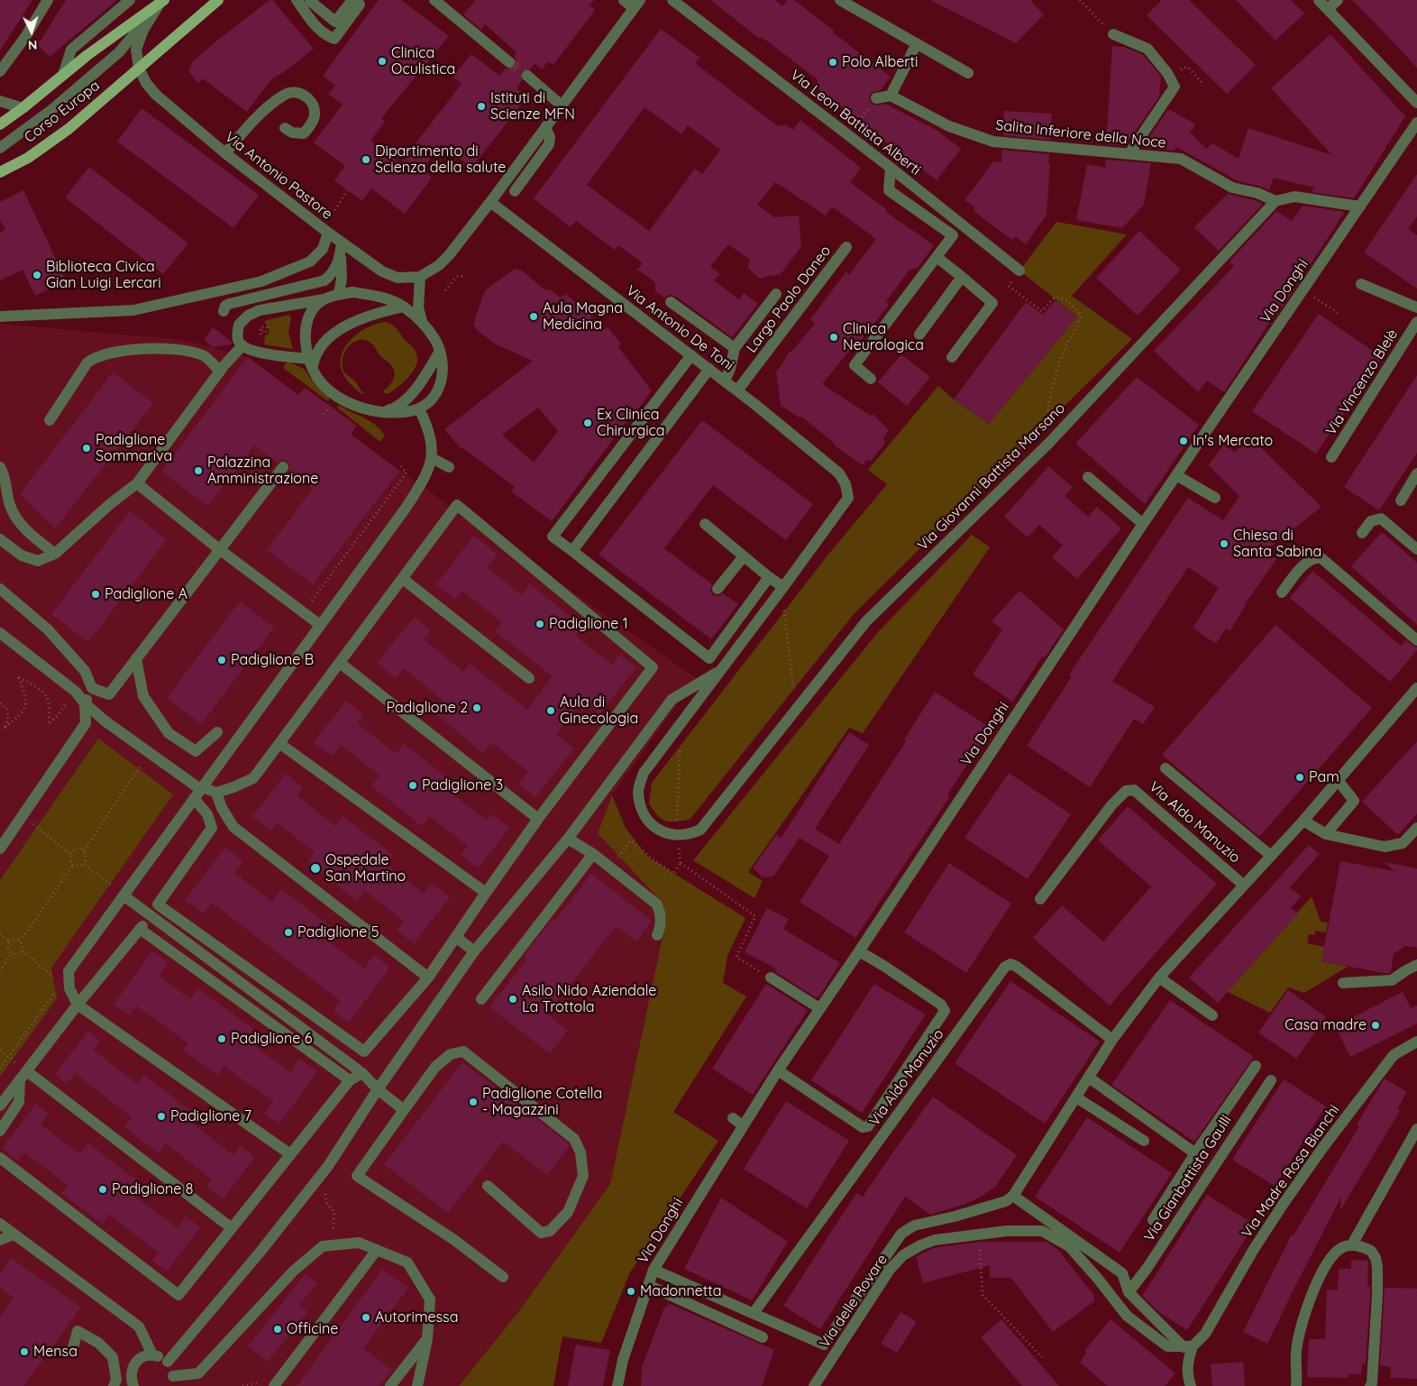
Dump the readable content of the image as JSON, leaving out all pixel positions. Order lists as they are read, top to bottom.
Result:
{
  "streets": {
    "main road": ["Corso Europa"],
    "street": [
      "Via Leon Battista Alberti",
      "Salita Inferiore della Noce",
      "Via Antonio Pastore",
      "Via Donghi",
      "Largo Paolo Daneo",
      "Via Antonio De Toni",
      "Via Vincenzo Blelè",
      "Via Giovanni Battista Marsano",
      "Via Aldo Manuzio",
      "Via Madre Rosa Bianchi",
      "Via Gianbattista Gaulli",
      "Via delle Rovare"
    ]
  },
  "crossings": [
    ["Corso Europa", "Via Antonio Pastore"],
    ["Salita Inferiore della Noce", "Via Giovanni Battista Marsano"],
    ["Largo Paolo Daneo", "Via Antonio De Toni"],
    ["Via Madre Rosa Bianchi", "Via delle Rovare"]
  ],
  "places": [
    "Clinica Oculistica",
    "Polo Alberti",
    "Istituti di Scienze MFN",
    "Dipartimento di Scienza della salute",
    "Biblioteca Civica Gian Luigi Lercari",
    "Aula Magna Medicina",
    "Clinica Neurologica",
    "Ex Clinica Chirurgica",
    "In's Mercato",
    "Padiglione Sommariva",
    "Palazzina Amministrazione",
    "Chiesa di Santa Sabina",
    "Padiglione A",
    "Padiglione 1",
    "Padiglione B",
    "Padiglione 2",
    "Aula di Ginecologia",
    "Pam",
    "Padiglione 3",
    "Ospedale San Martino",
    "Padiglione 5",
    "Asilo Nido Aziendale La Trottola",
    "Casa madre",
    "Padiglione 6",
    "Padiglione Cotella - Magazzini",
    "Padiglione 7",
    "Padiglione 8",
    "Madonnetta",
    "Autorimessa",
    "Officine",
    "Mensa"
  ],
  "north": "bottom"
}
